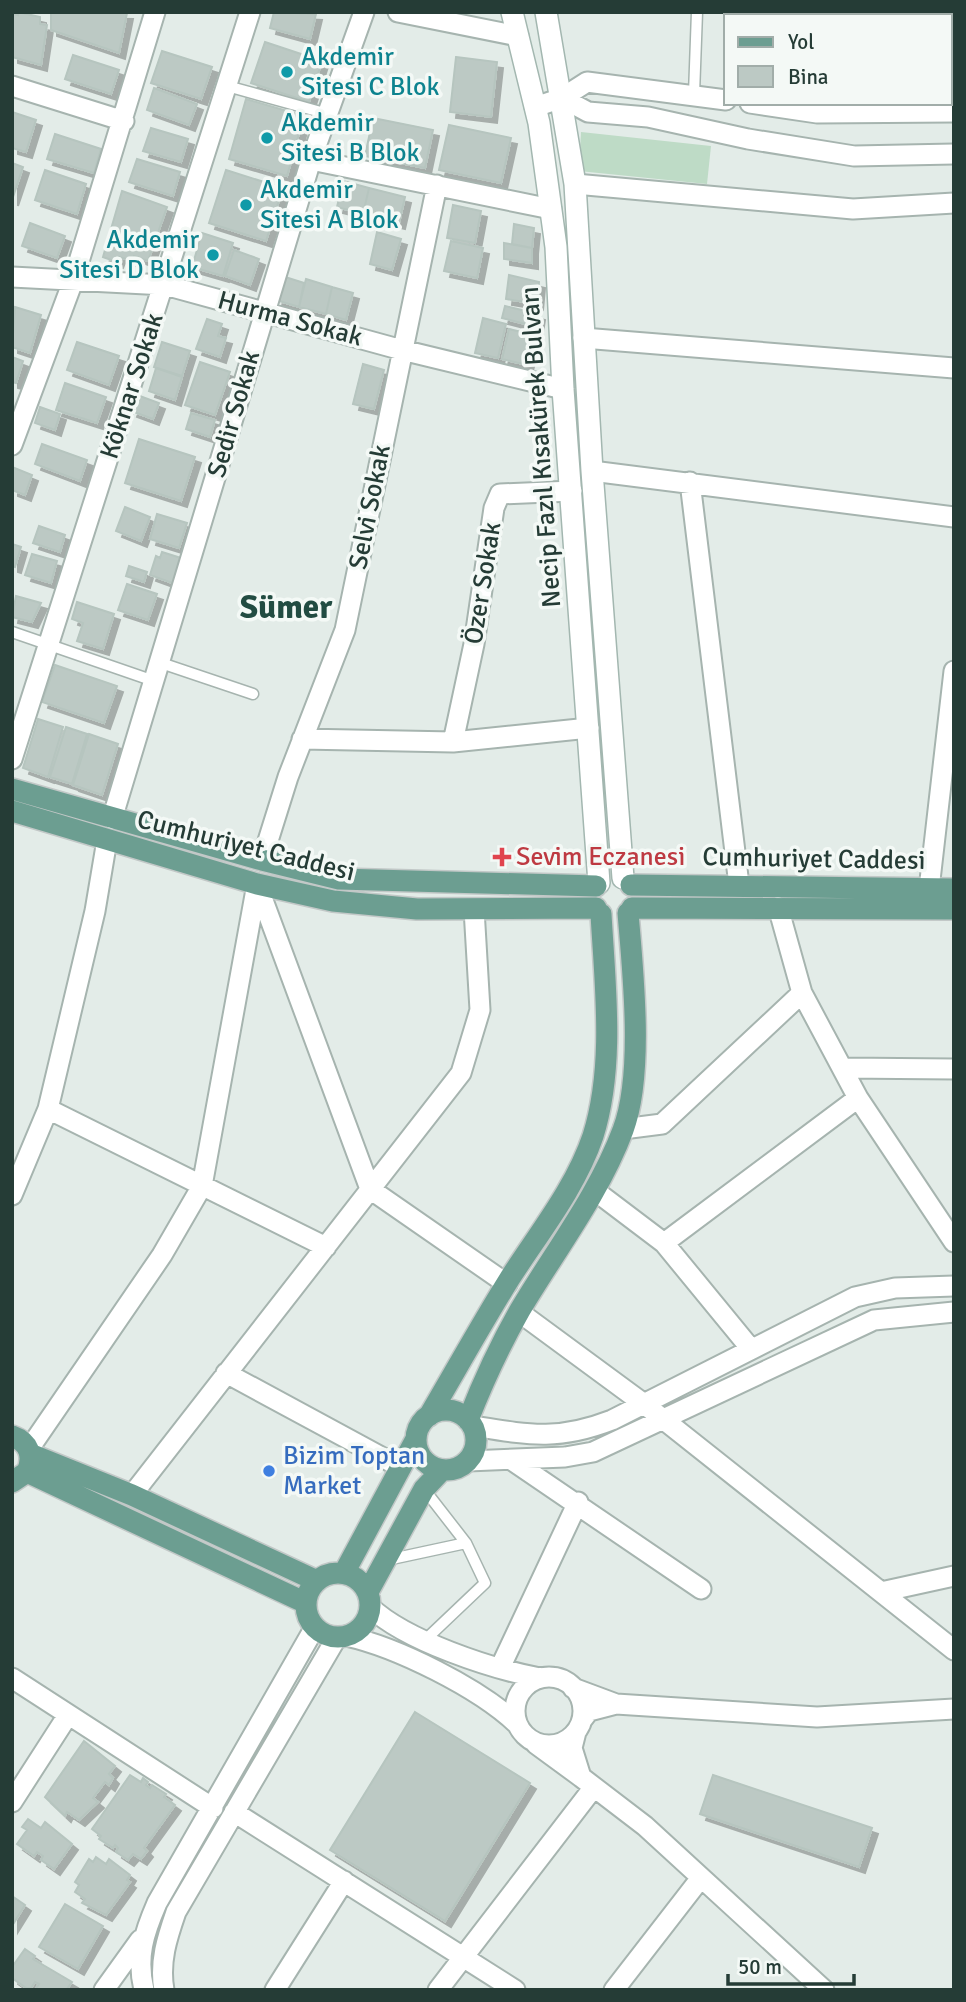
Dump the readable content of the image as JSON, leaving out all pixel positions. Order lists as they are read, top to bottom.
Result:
{
  "streets": {
    "main road": ["Necip Fazıl Kısakürek Bulvarı", "Cumhuriyet Caddesi"],
    "street": [
      "Hurma Sokak",
      "Köknar Sokak",
      "Sedir Sokak",
      "Selvi Sokak",
      "Özer Sokak"
    ]
  },
  "crossings": [
    ["Hurma Sokak", "Köknar Sokak"],
    ["Hurma Sokak", "Sedir Sokak"],
    ["Hurma Sokak", "Necip Fazıl Kısakürek Bulvarı"],
    ["Hurma Sokak", "Selvi Sokak"],
    ["Sedir Sokak", "Cumhuriyet Caddesi"],
    ["Necip Fazıl Kısakürek Bulvarı", "Özer Sokak"],
    ["Necip Fazıl Kısakürek Bulvarı", "Cumhuriyet Caddesi"],
    ["Selvi Sokak", "Cumhuriyet Caddesi"]
  ],
  "districts": ["Sümer"],
  "places": {
    "other": [
      "Akdemir Sitesi C Blok",
      "Akdemir Sitesi B Blok",
      "Akdemir Sitesi A Blok",
      "Akdemir Sitesi D Blok",
      "Bizim Toptan Market"
    ],
    "health": ["Sevim Eczanesi"]
  },
  "legend": ["Yol", "Bina"],
  "scale_bar": "50 m"
}
